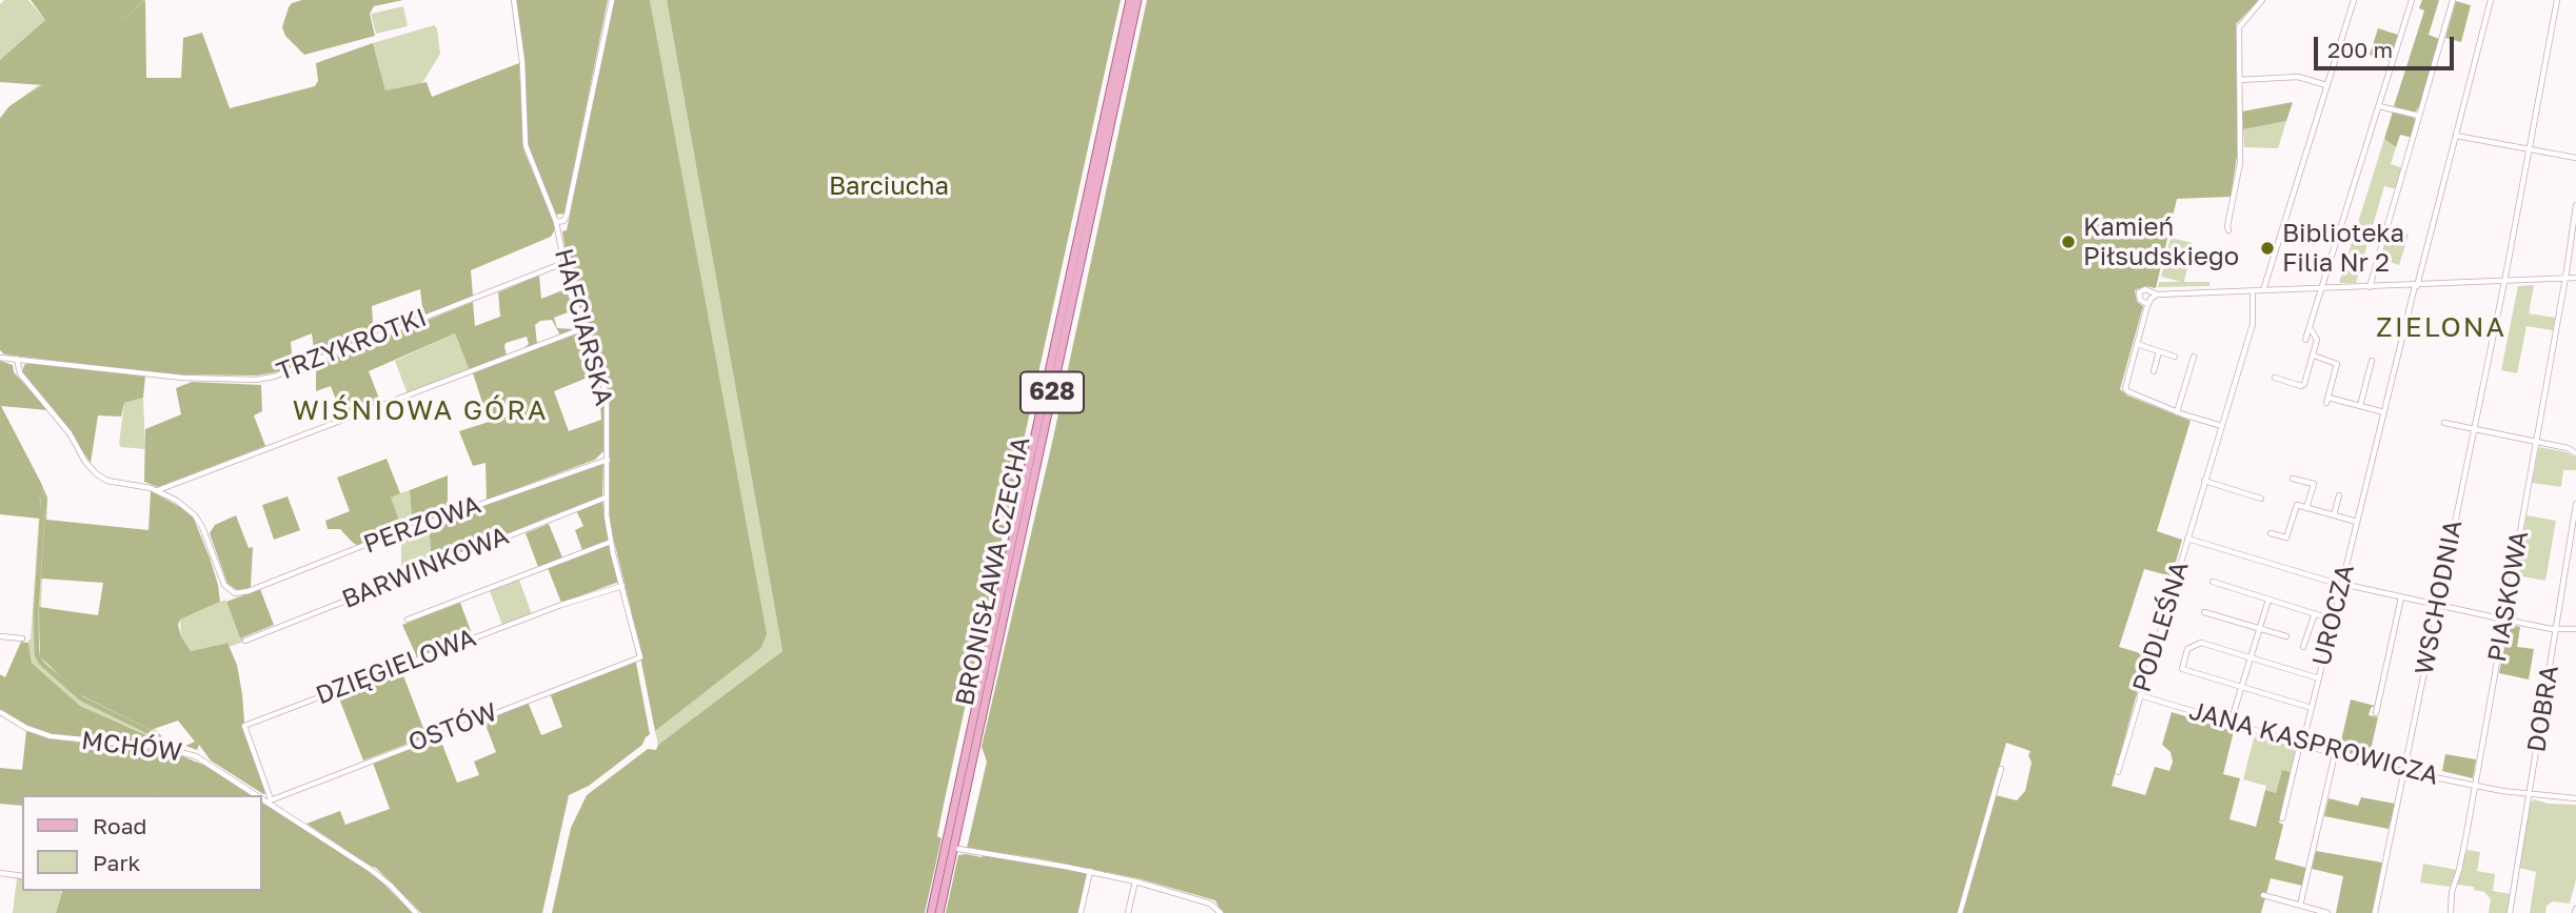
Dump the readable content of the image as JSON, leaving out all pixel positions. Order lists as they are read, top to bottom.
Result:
{
  "streets": {
    "main road": ["628", "BRONISŁAWA CZECHA"],
    "street": [
      "HAFCIARSKA",
      "TRZYKROTKI",
      "PERZOWA",
      "BARWINKOWA",
      "PIASKOWA",
      "WSCHODNIA",
      "UROCZA",
      "PODLEŚNA",
      "DZIĘGIELOWA",
      "DOBRA",
      "OSTÓW",
      "JANA KASPROWICZA",
      "MCHÓW"
    ]
  },
  "crossings": [
    ["HAFCIARSKA", "TRZYKROTKI"],
    ["HAFCIARSKA", "PERZOWA"],
    ["HAFCIARSKA", "BARWINKOWA"],
    ["HAFCIARSKA", "DZIĘGIELOWA"],
    ["HAFCIARSKA", "OSTÓW"],
    ["628", "BRONISŁAWA CZECHA"],
    ["PIASKOWA", "JANA KASPROWICZA"],
    ["WSCHODNIA", "JANA KASPROWICZA"],
    ["UROCZA", "JANA KASPROWICZA"],
    ["PODLEŚNA", "JANA KASPROWICZA"],
    ["DZIĘGIELOWA", "OSTÓW"],
    ["DZIĘGIELOWA", "MCHÓW"],
    ["DOBRA", "JANA KASPROWICZA"],
    ["OSTÓW", "MCHÓW"]
  ],
  "districts": ["ZIELONA", "WIŚNIOWA GÓRA"],
  "parks": ["Barciucha"],
  "places": ["Kamień Piłsudskiego", "Biblioteka Filia Nr 2"],
  "legend": ["Road", "Park"],
  "scale_bar": "200 m"
}
